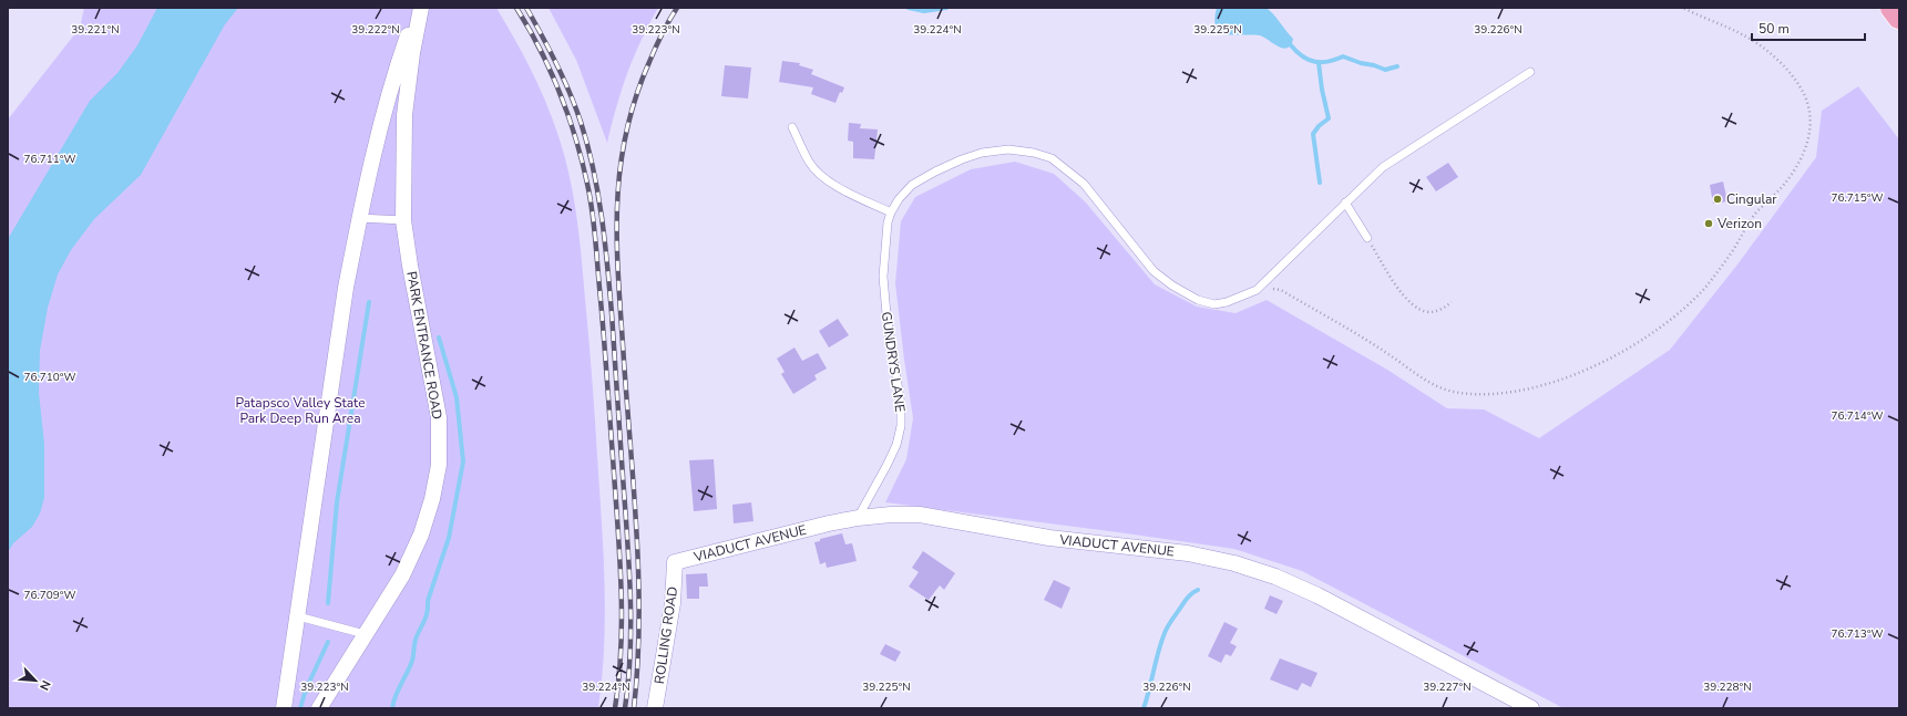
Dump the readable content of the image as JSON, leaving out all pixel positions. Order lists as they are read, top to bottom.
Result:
{
  "streets": {
    "street": ["PARK ENTRANCE ROAD", "VIADUCT AVENUE", "ROLLING ROAD"],
    "lane": ["GUNDRYS LANE"]
  },
  "crossings": [
    ["GUNDRYS LANE", "VIADUCT AVENUE"],
    ["VIADUCT AVENUE", "ROLLING ROAD"]
  ],
  "parks": ["Patapsco Valley State Park Deep Run Area"],
  "places": ["Cingular", "Verizon"],
  "scale_bar": "50 m",
  "north": "bottom right",
  "coordinates": [
    "39.221°N",
    "39.222°N",
    "39.223°N",
    "39.224°N",
    "39.225°N",
    "39.226°N",
    "76.711°W",
    "76.715°W",
    "76.710°W",
    "76.714°W",
    "76.709°W",
    "76.713°W",
    "39.227°N",
    "39.228°N"
  ]
}
